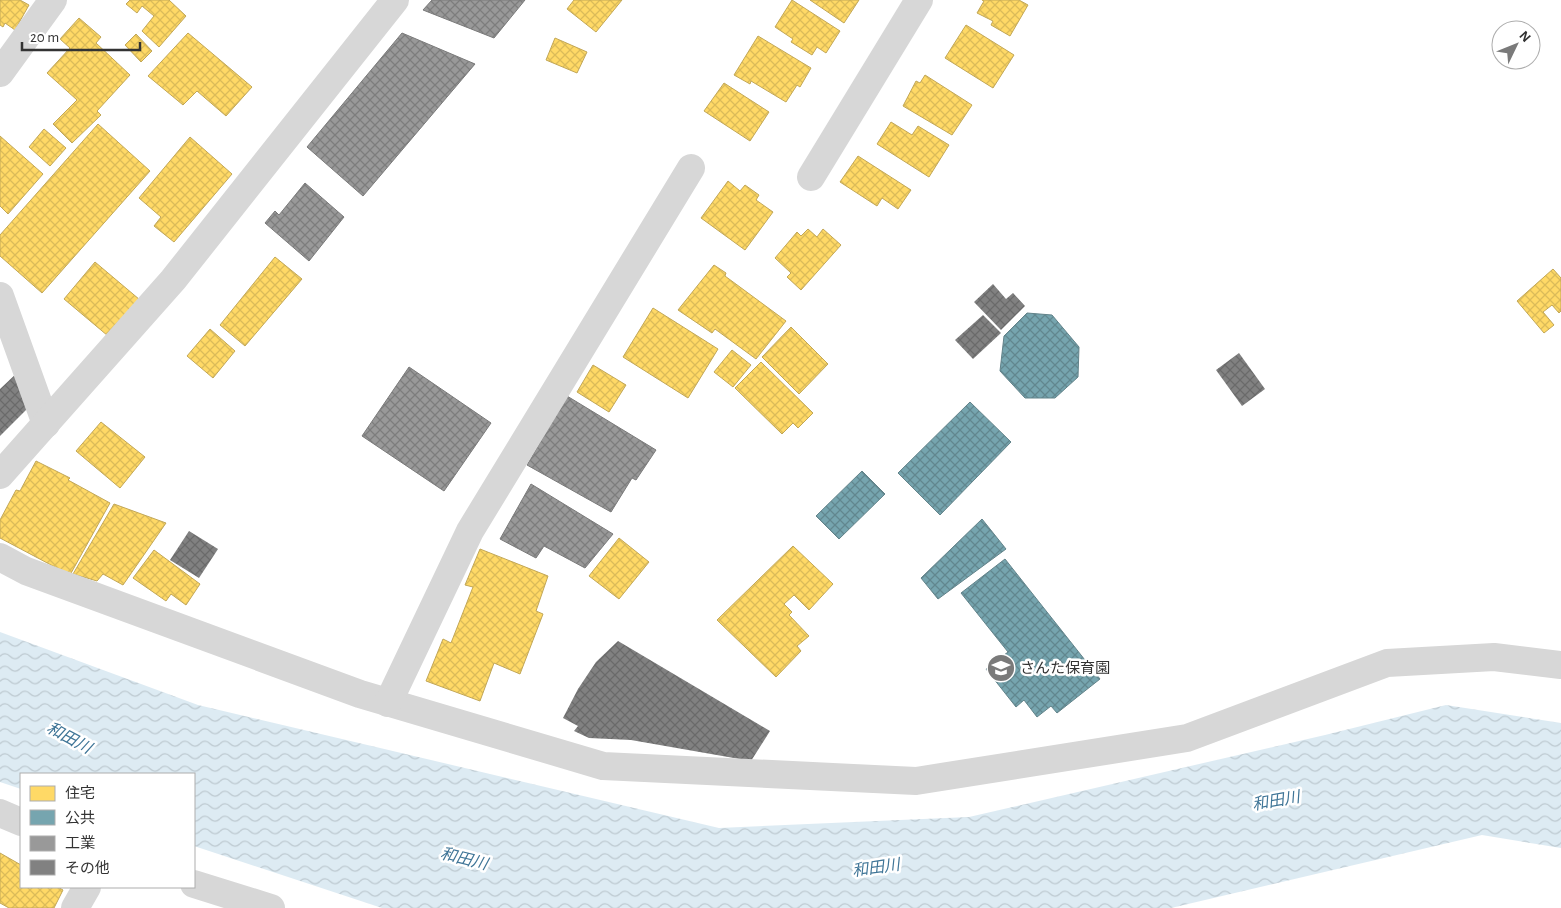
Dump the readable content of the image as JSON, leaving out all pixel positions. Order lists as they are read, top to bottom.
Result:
{
  "water": ["和田川"],
  "places": {
    "school or university": ["さんた保育園"]
  },
  "legend": [
    "住宅",
    "公共",
    "工業",
    "その他"
  ],
  "scale_bar": "20 m",
  "north": "top right"
}
